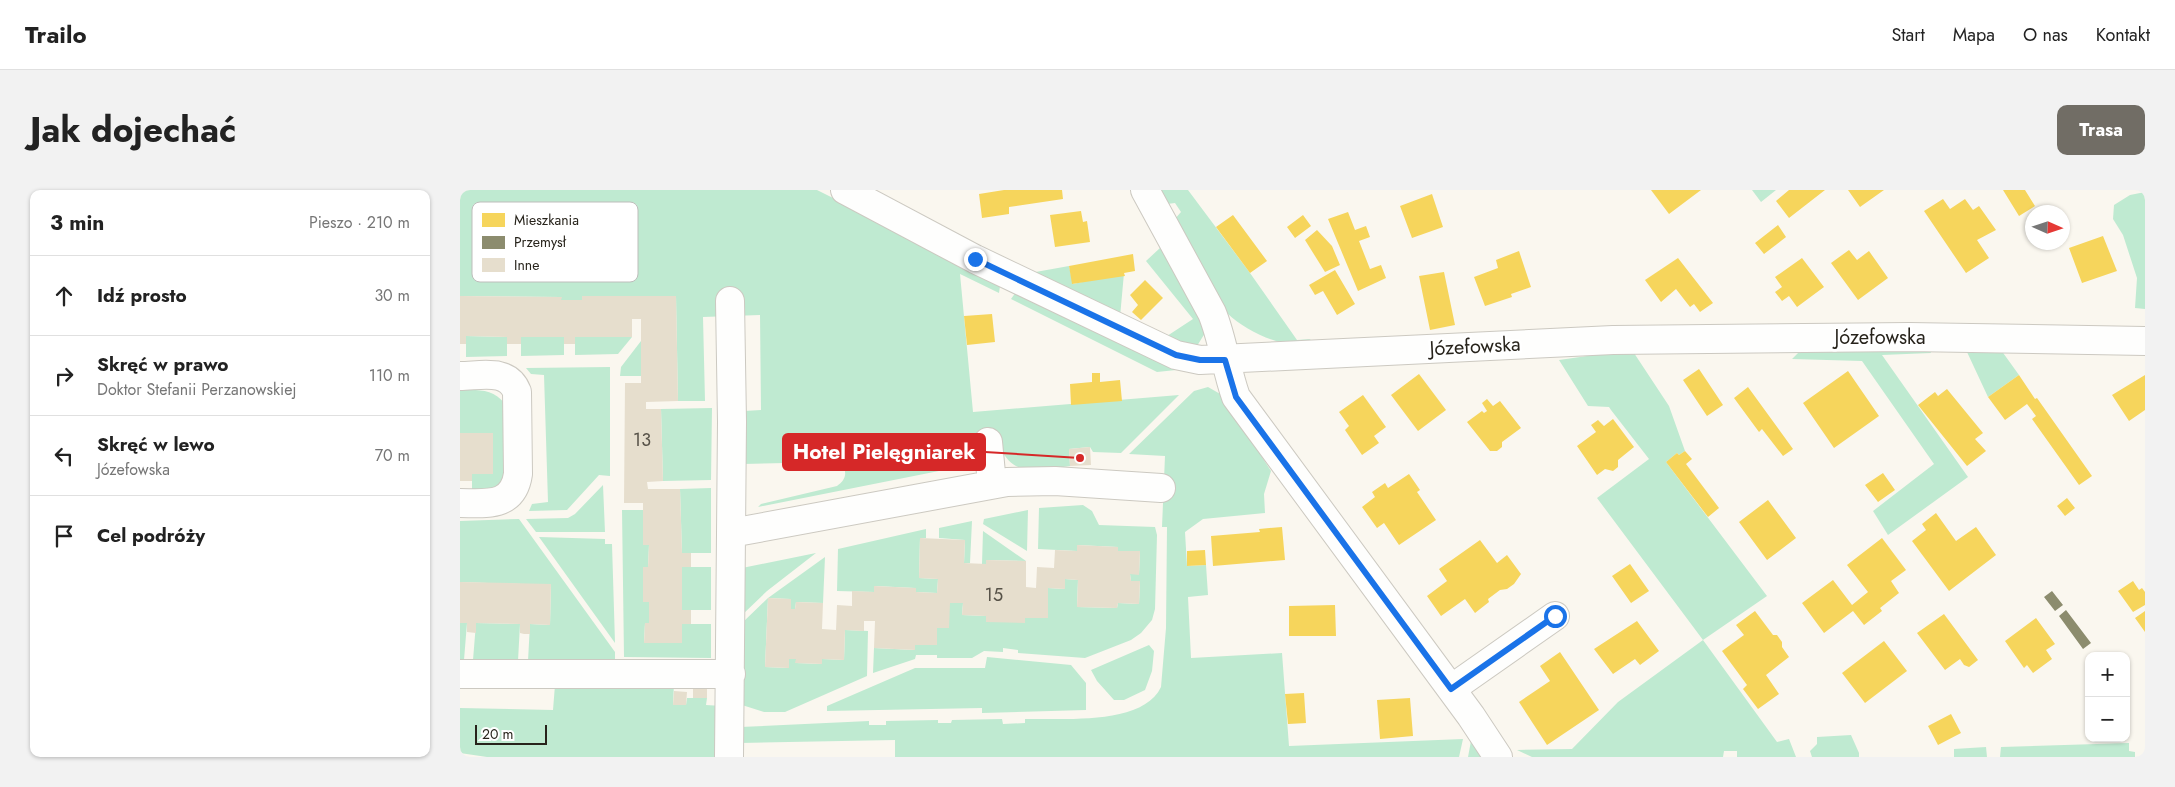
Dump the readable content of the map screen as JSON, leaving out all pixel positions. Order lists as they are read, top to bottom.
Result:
{
  "streets": {
    "street": ["Józefowska"]
  },
  "places": ["Hotel Pielęgniarek"],
  "house_numbers": ["13", "15"],
  "legend": ["Mieszkania", "Przemysł", "Inne"],
  "scale_bar": "20 m",
  "north": "right",
  "page": {
    "header": "Trailo",
    "nav": [
      "Start",
      "Mapa",
      "O nas",
      "Kontakt"
    ],
    "title": "Jak dojechać",
    "buttons": "Trasa",
    "heading": ["3 min", "Pieszo · 210 m"],
    "list": [
      ["Idź prosto", "30 m"],
      ["Skręć w prawo", "Doktor Stefanii Perzanowskiej", "110 m"],
      ["Skręć w lewo", "Józefowska", "70 m"],
      "Cel podróży"
    ],
    "map_buttons": ["+", "−"],
    "scale": "20 m"
  }
}
